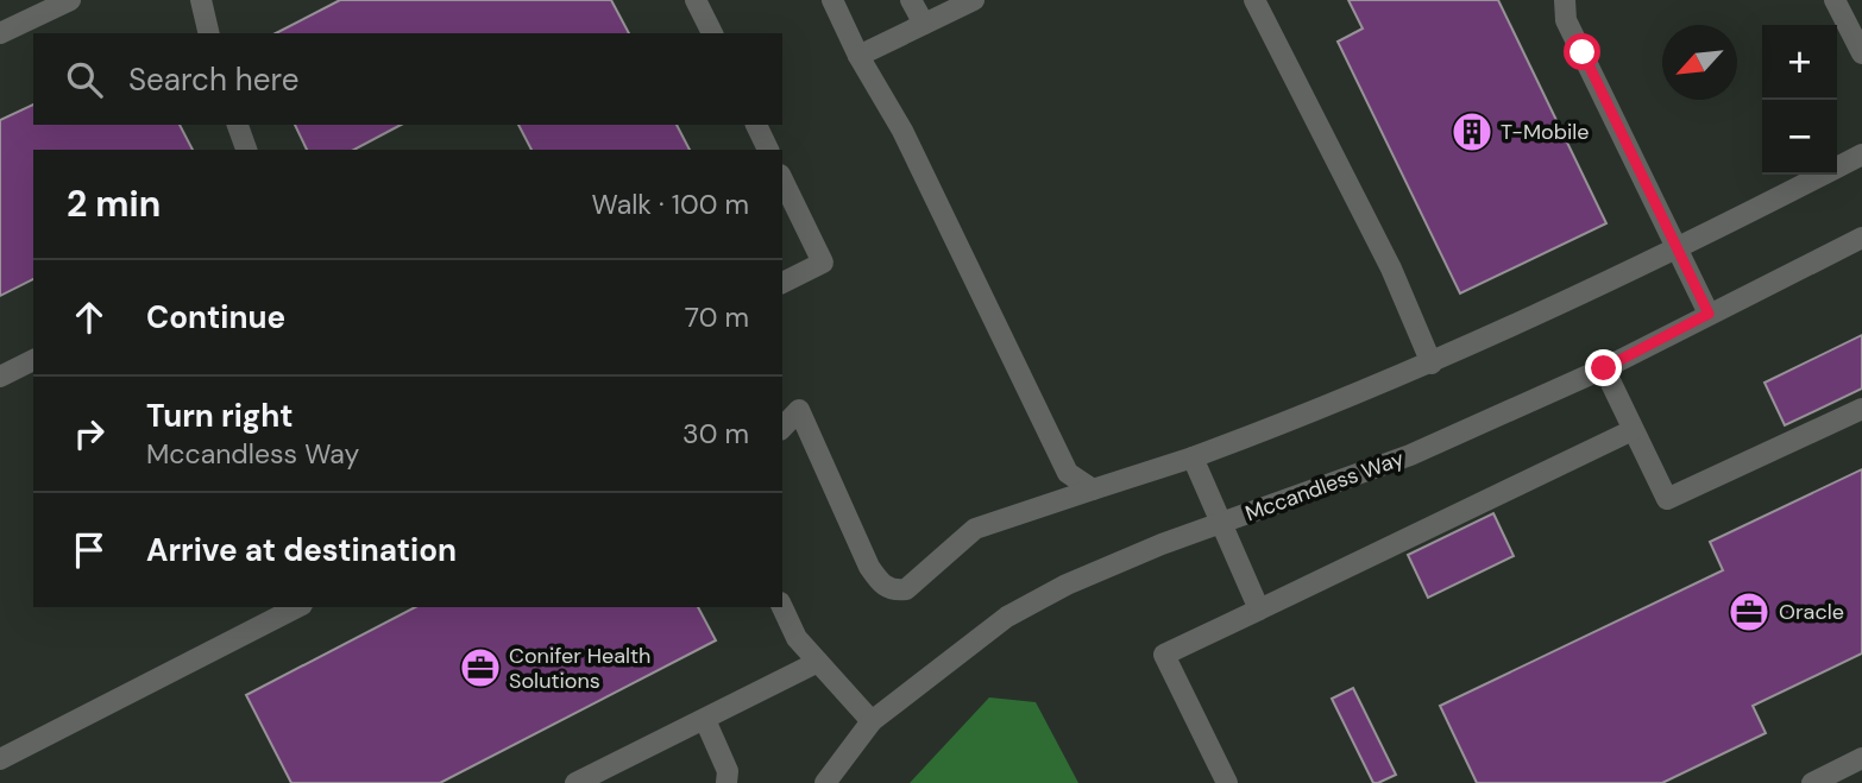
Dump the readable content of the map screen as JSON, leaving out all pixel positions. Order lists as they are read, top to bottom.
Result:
{
  "streets": {
    "street": ["Mccandless Way"]
  },
  "places": {
    "building": ["T-Mobile"],
    "office": ["Oracle", "Conifer Health Solutions"]
  },
  "north": "bottom left",
  "page": {
    "map_buttons": ["+", "−"],
    "search": "Search here",
    "heading": ["2 min", "Walk · 100 m"],
    "list": [
      ["Continue", "70 m"],
      ["Turn right", "Mccandless Way", "30 m"],
      "Arrive at destination"
    ]
  }
}
